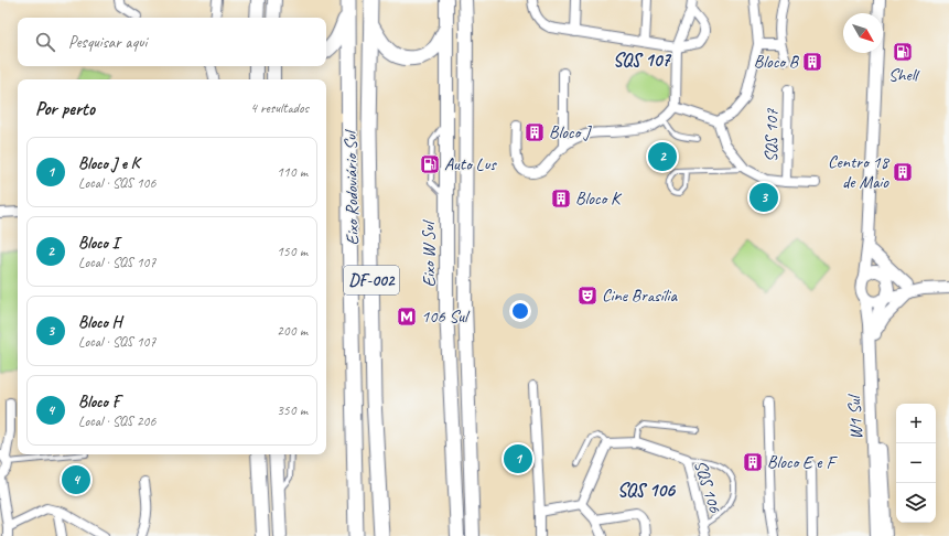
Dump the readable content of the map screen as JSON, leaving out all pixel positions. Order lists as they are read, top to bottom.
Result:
{
  "streets": {
    "highway": ["Eixo Rodoviário Sul", "DF-002"],
    "main road": ["Eixo W Sul"],
    "street": ["SQS 107", "W1 Sul", "SQS 106"]
  },
  "districts": ["SQS 107", "SQS 106"],
  "places": {
    "fuel station": ["Shell", "Auto Lus"],
    "building": [
      "Bloco B",
      "Bloco J",
      "Centro 18 de Maio",
      "Bloco K",
      "Bloco E e F"
    ],
    "theatre": ["Cine Brasília"],
    "metro station": ["106 Sul"]
  },
  "north": "bottom right",
  "page": {
    "search": "Pesquisar aqui",
    "heading": ["Por perto", "4 resultados"],
    "list": [
      {
        "mark": "1",
        "name": "Bloco J e K",
        "note": "Local · SQS 106",
        "value": "110 m"
      },
      {
        "mark": "2",
        "name": "Bloco I",
        "note": "Local · SQS 107",
        "value": "150 m"
      },
      {
        "mark": "3",
        "name": "Bloco H",
        "note": "Local · SQS 107",
        "value": "200 m"
      },
      {
        "mark": "4",
        "name": "Bloco F",
        "note": "Local · SQS 206",
        "value": "350 m"
      }
    ],
    "pins": [
      "2",
      "3",
      "1",
      "4"
    ],
    "map_buttons": ["+", "−"]
  }
}
